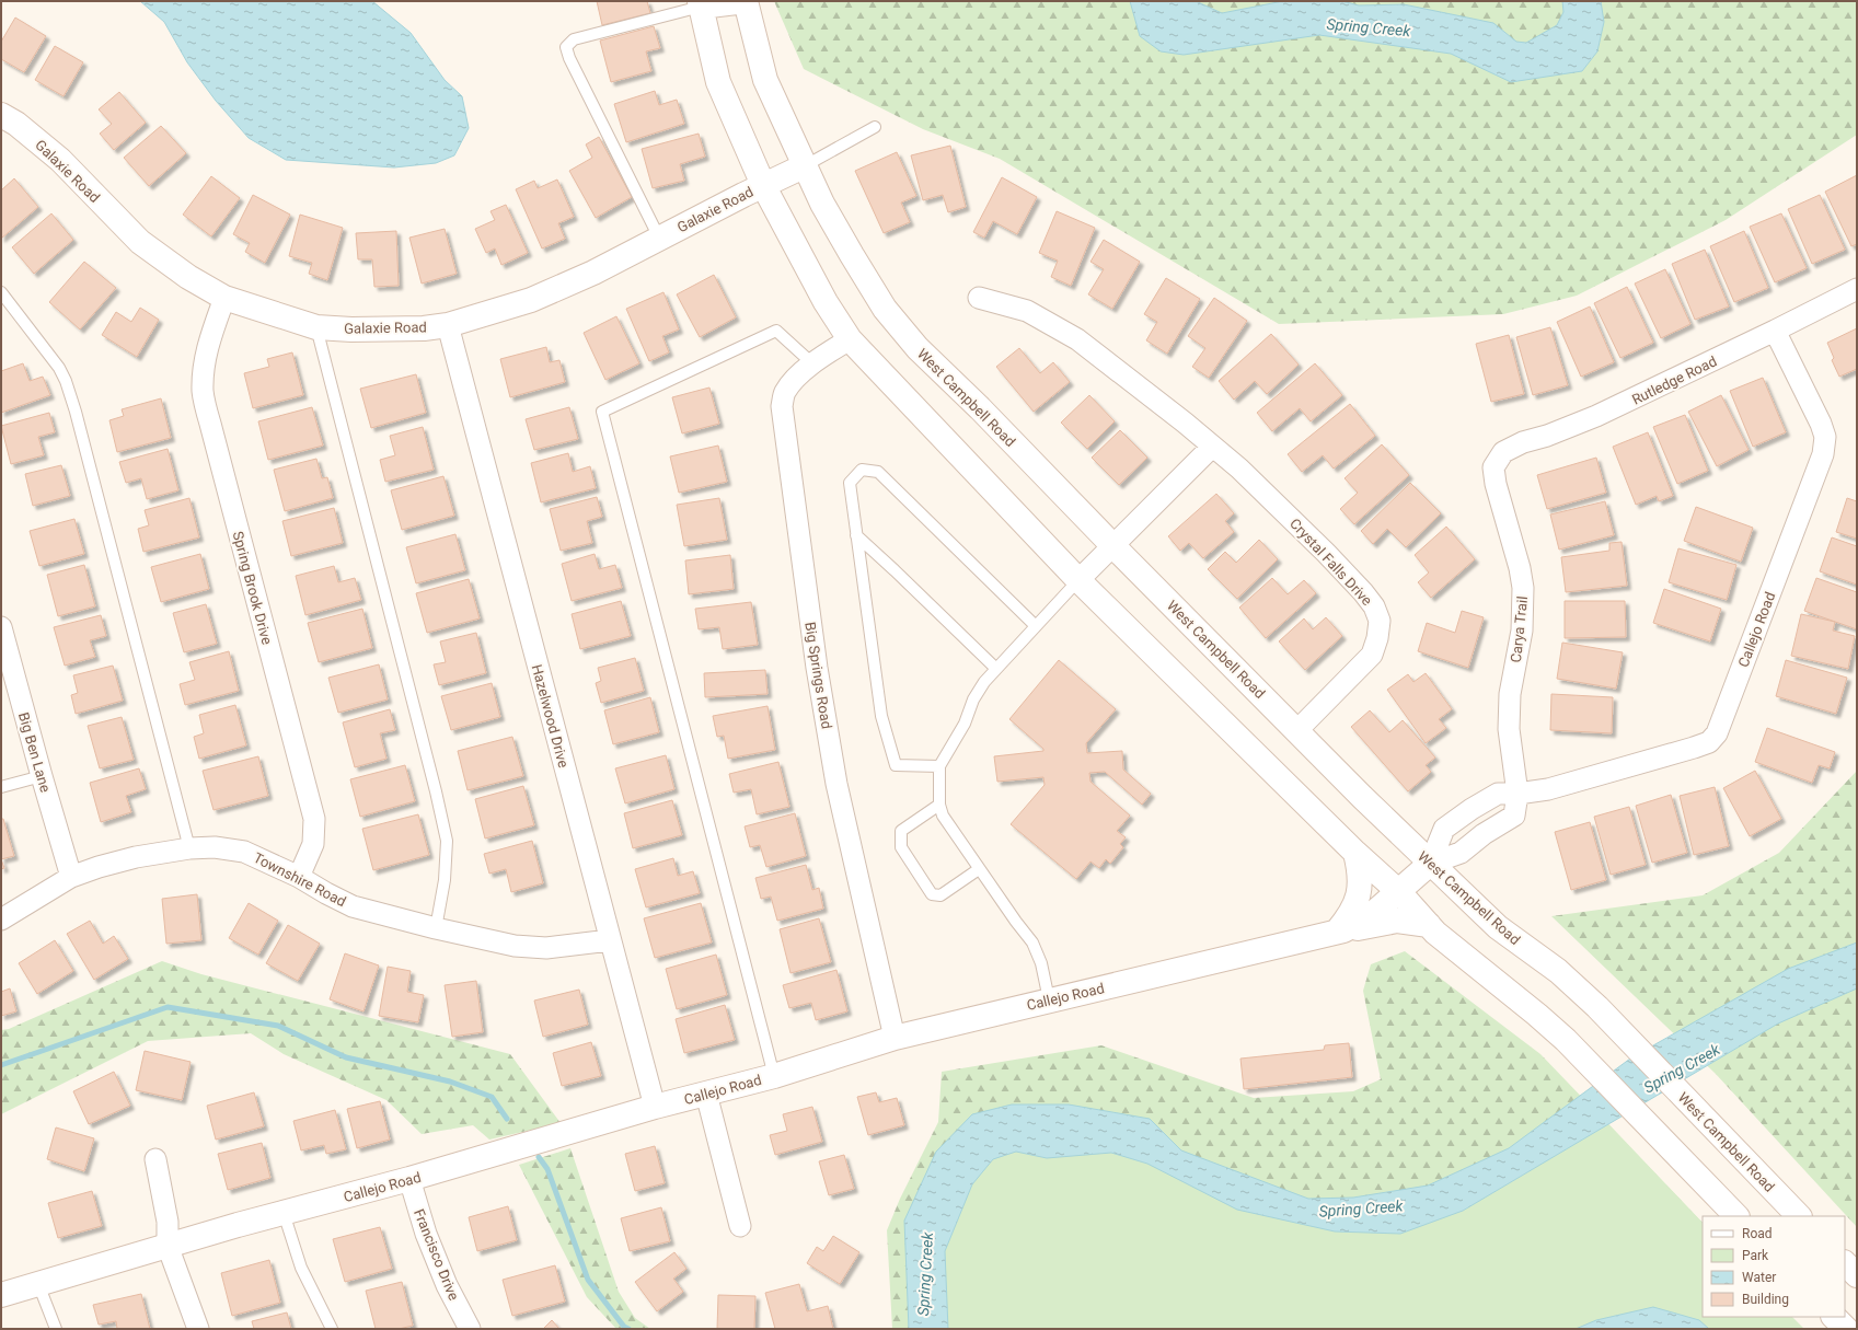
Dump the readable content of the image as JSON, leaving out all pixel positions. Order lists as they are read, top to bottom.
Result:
{
  "streets": {
    "main road": ["Galaxie Road", "West Campbell Road", "Callejo Road"],
    "street": [
      "Rutledge Road",
      "Crystal Falls Drive",
      "Spring Brook Drive",
      "Carya Trail",
      "Big Springs Road",
      "Hazelwood Drive",
      "Big Ben Lane",
      "Townshire Road",
      "Francisco Drive"
    ]
  },
  "crossings": [
    ["Galaxie Road", "West Campbell Road"],
    ["Galaxie Road", "Spring Brook Drive"],
    ["Galaxie Road", "Hazelwood Drive"],
    ["Rutledge Road", "Carya Trail"],
    ["Rutledge Road", "Callejo Road"],
    ["West Campbell Road", "Crystal Falls Drive"],
    ["West Campbell Road", "Callejo Road"],
    ["Spring Brook Drive", "Townshire Road"],
    ["Carya Trail", "Callejo Road"],
    ["Callejo Road", "Big Springs Road"],
    ["Callejo Road", "Hazelwood Drive"],
    ["Callejo Road", "Francisco Drive"],
    ["Hazelwood Drive", "Townshire Road"],
    ["Big Ben Lane", "Townshire Road"]
  ],
  "water": ["Spring Creek"],
  "legend": [
    "Road",
    "Park",
    "Water",
    "Building"
  ]
}
